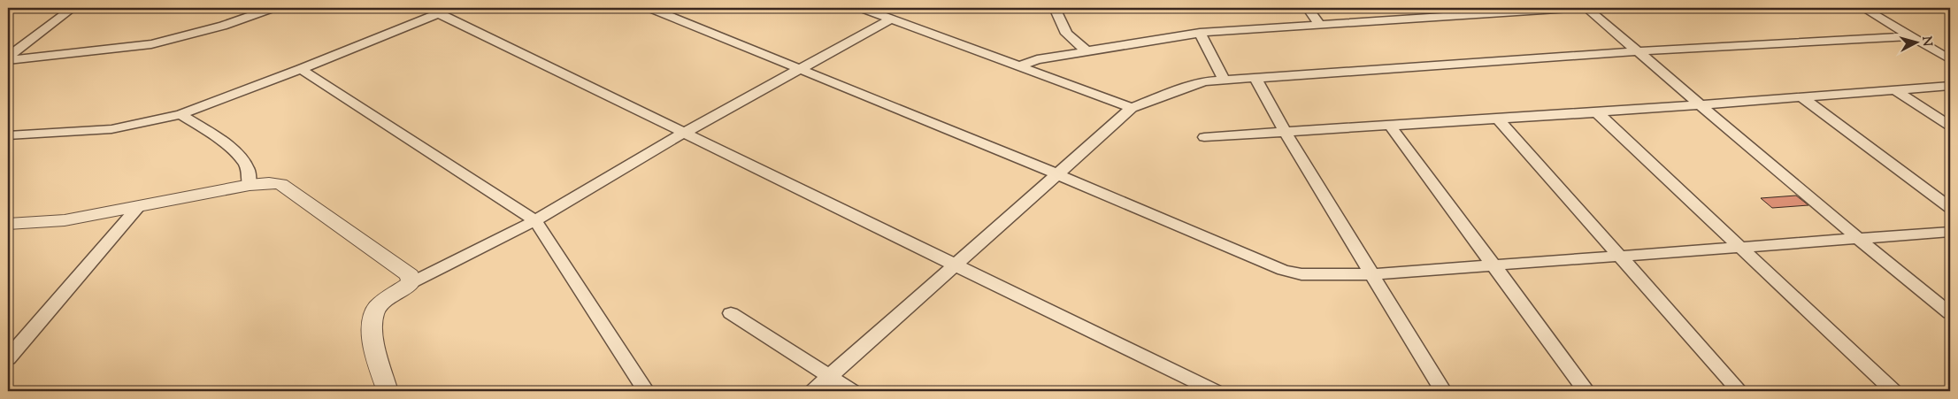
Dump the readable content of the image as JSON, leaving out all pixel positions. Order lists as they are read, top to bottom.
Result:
{
  "north": "right"
}
